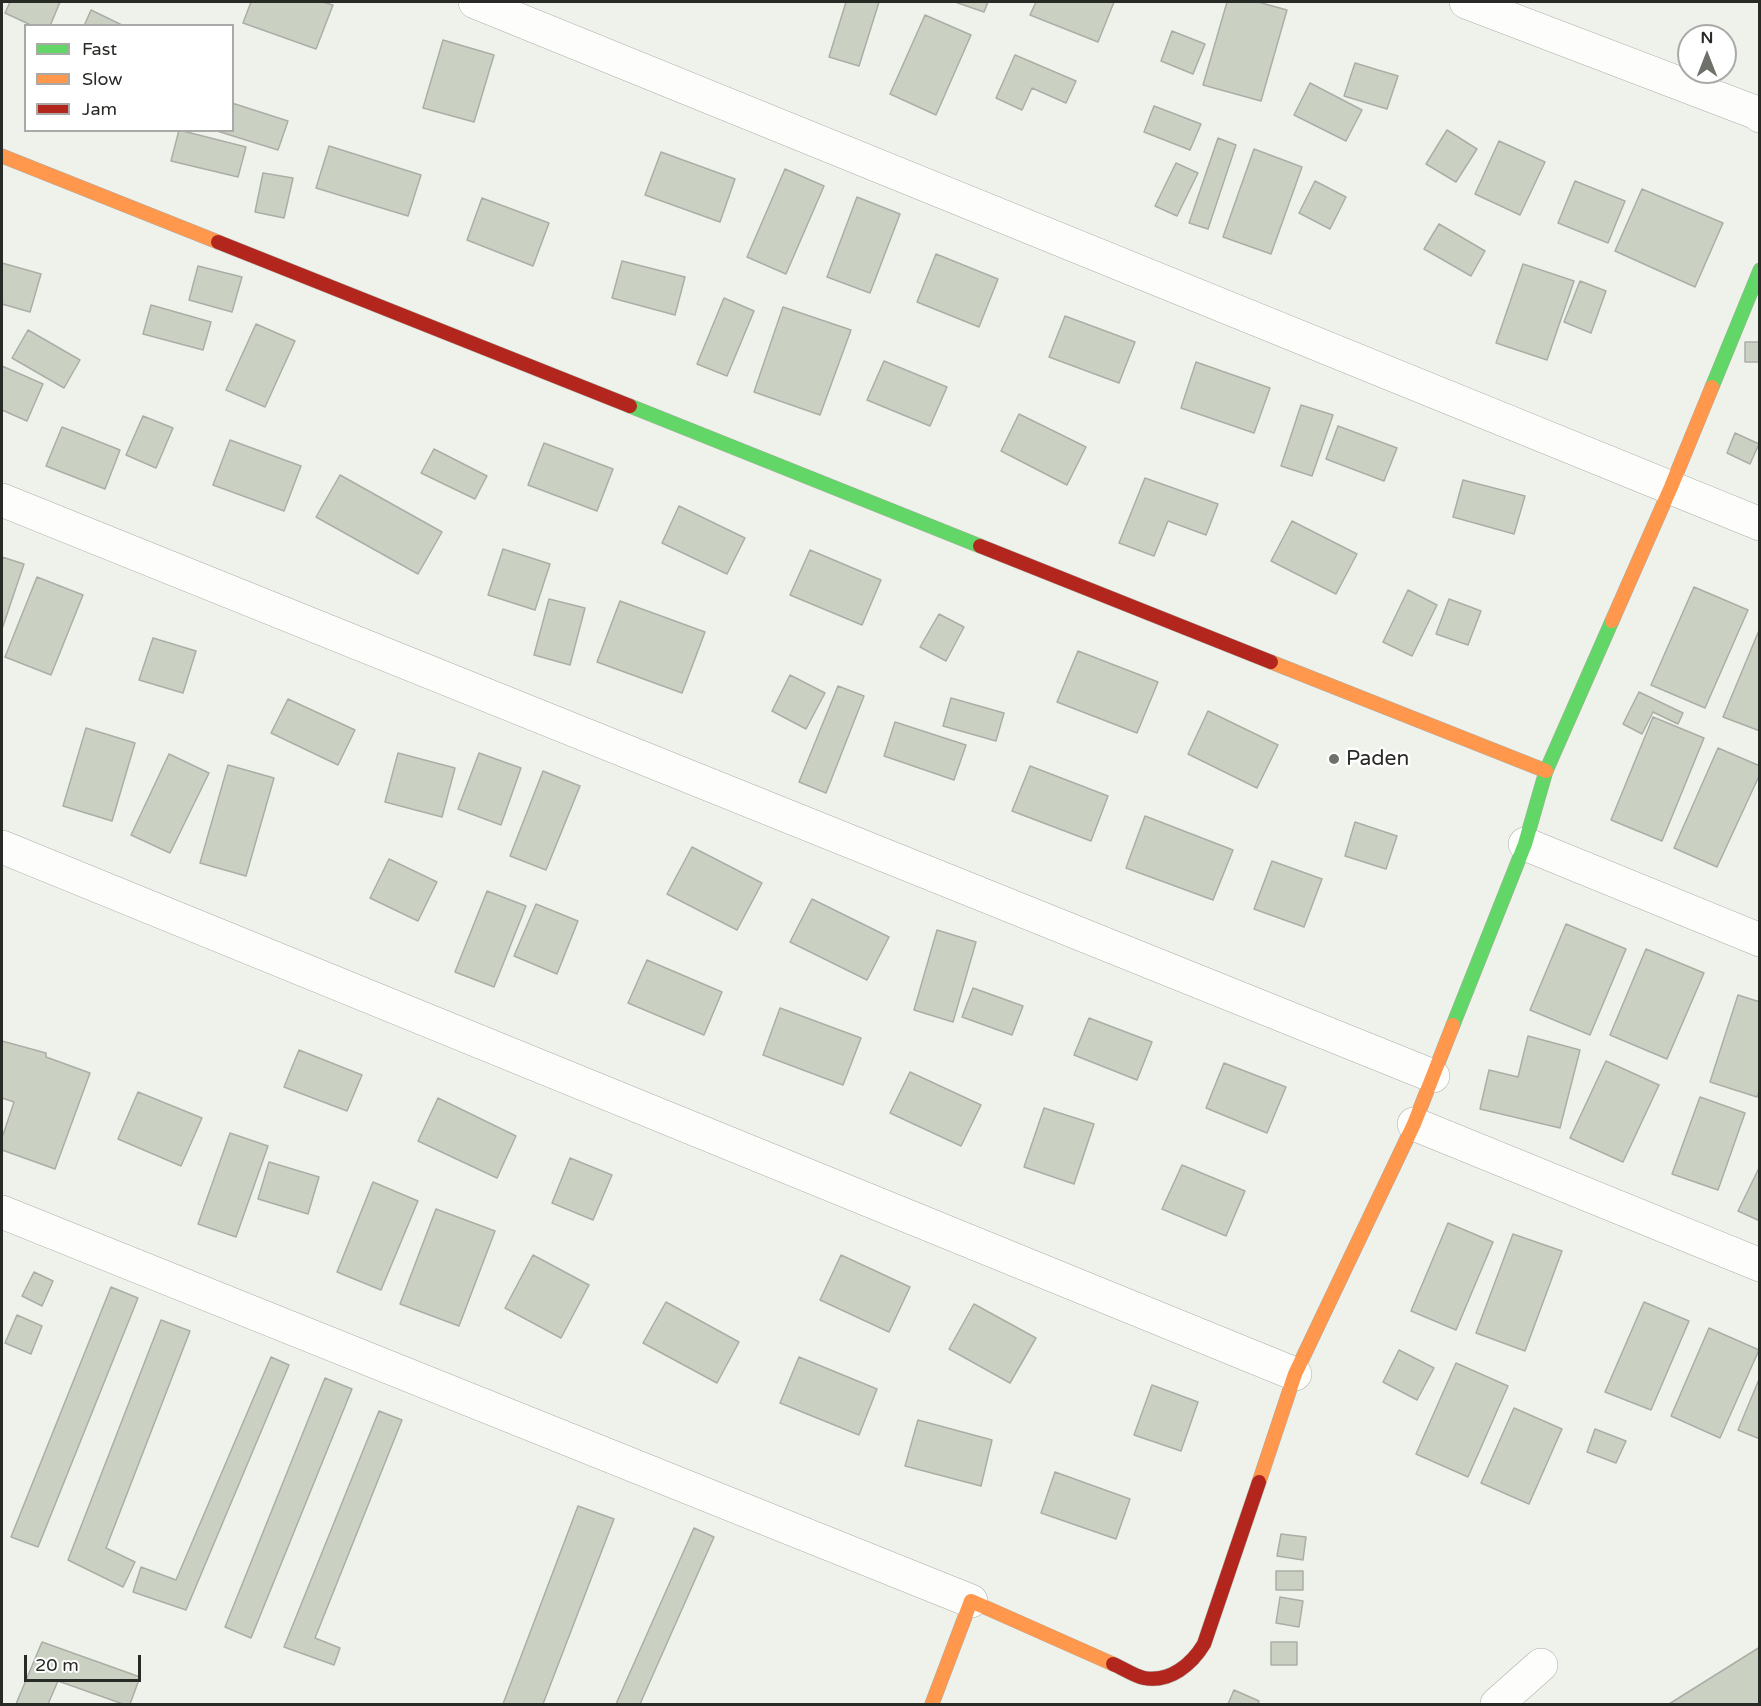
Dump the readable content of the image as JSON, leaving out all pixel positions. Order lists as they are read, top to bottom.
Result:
{
  "places": ["Paden"],
  "legend": ["Fast", "Slow", "Jam"],
  "scale_bar": "20 m",
  "north": "top"
}
